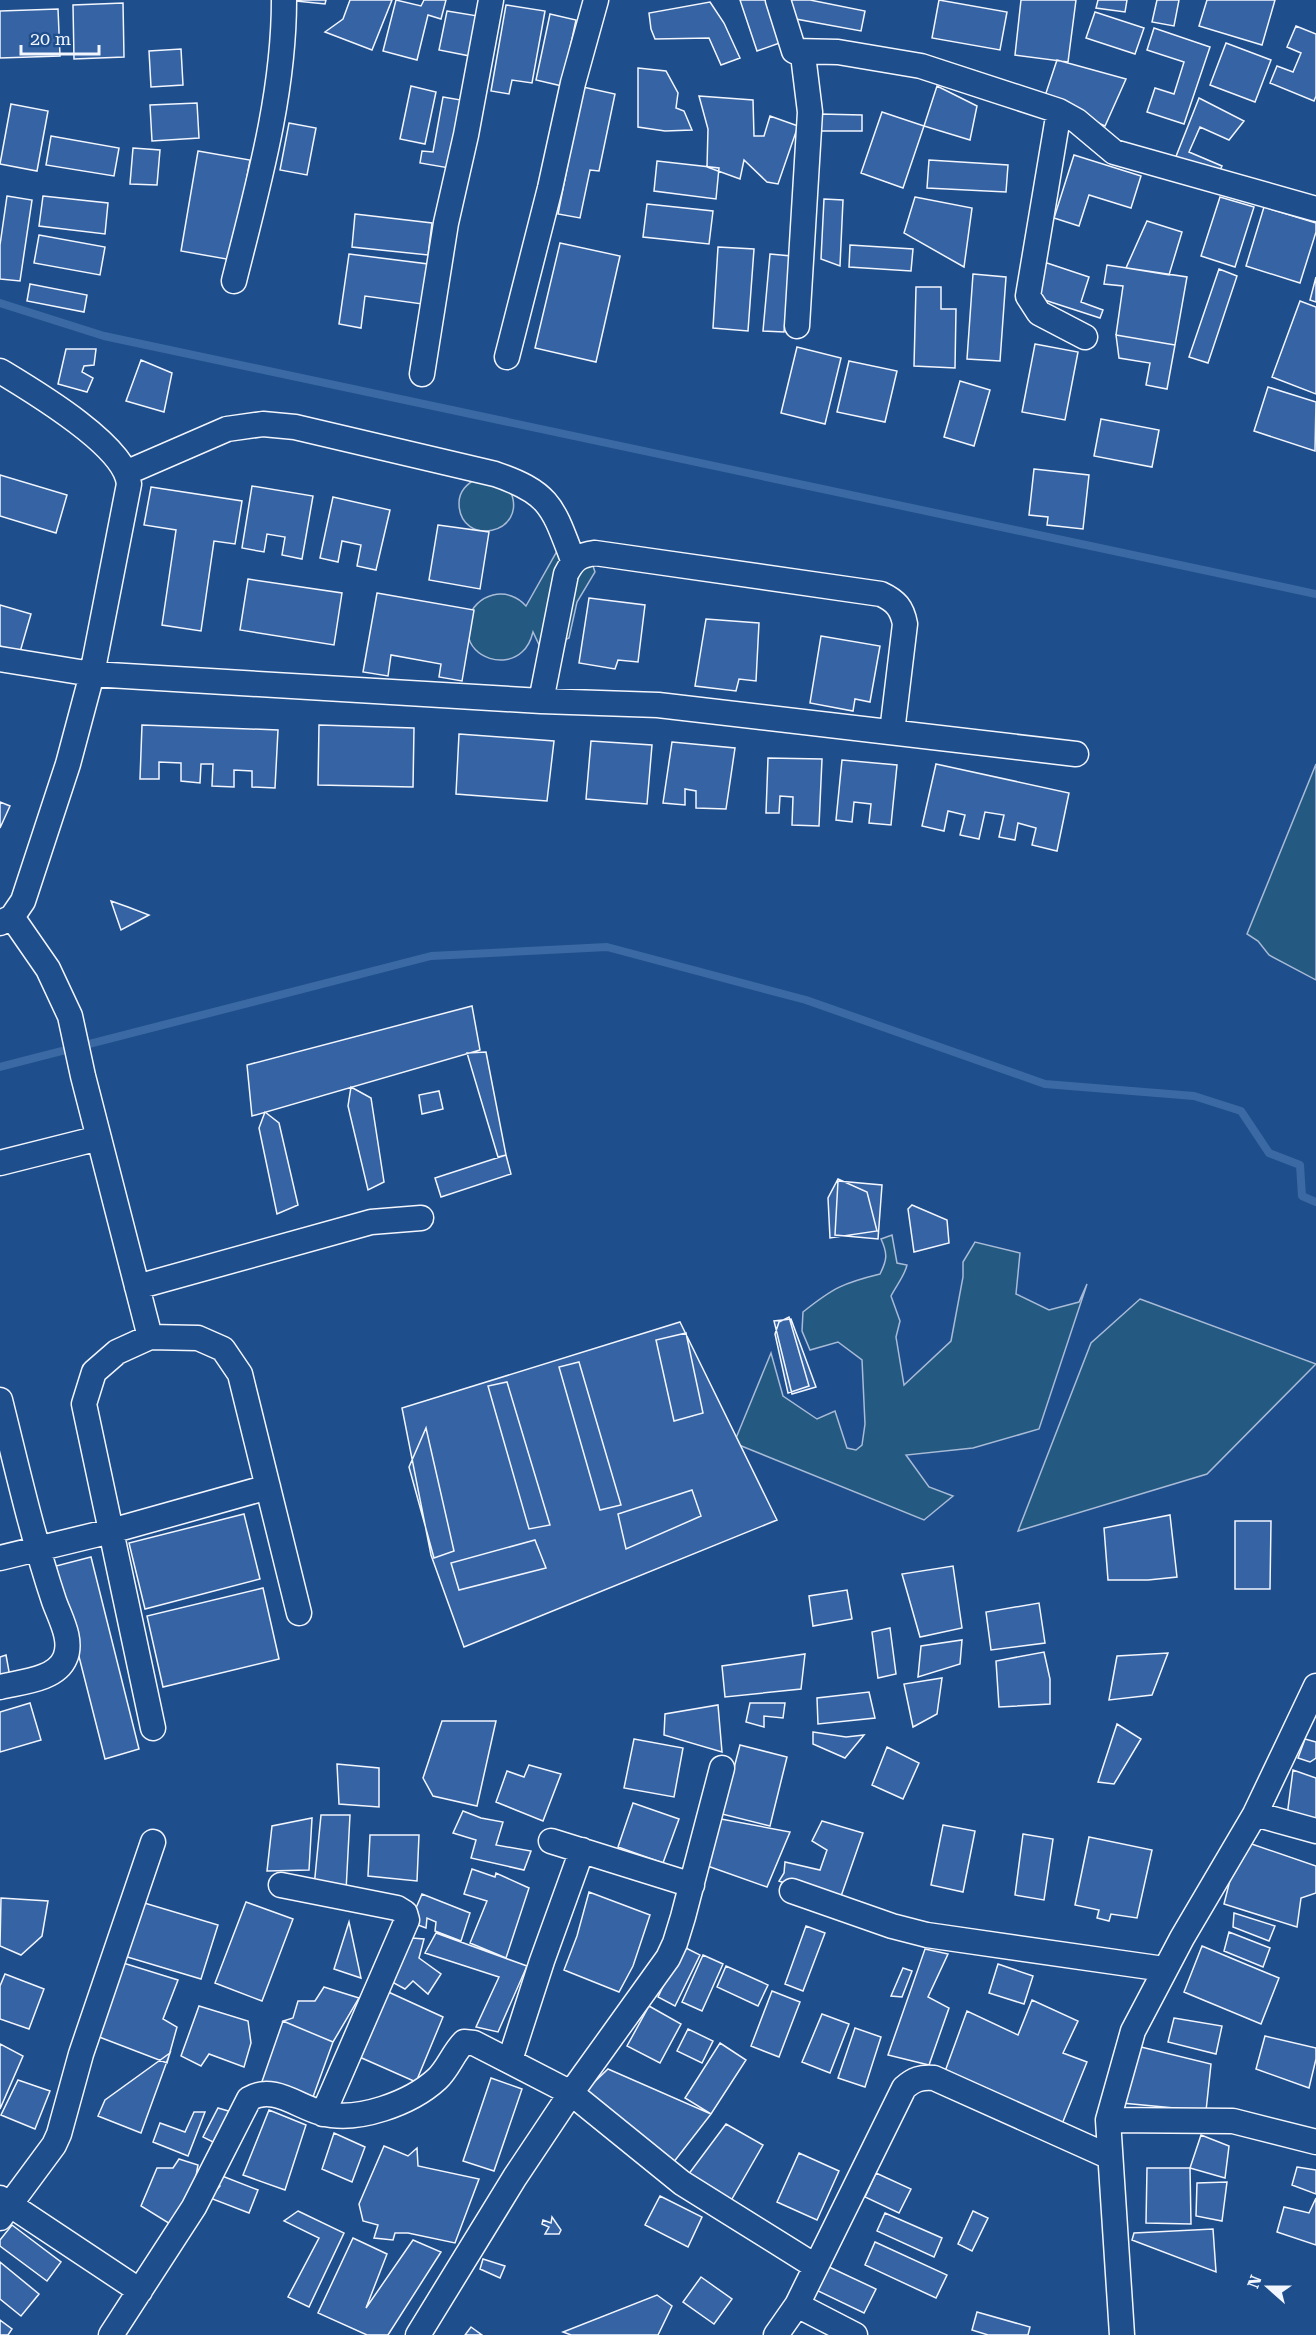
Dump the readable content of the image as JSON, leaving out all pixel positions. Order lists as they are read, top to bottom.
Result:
{
  "scale_bar": "20 m",
  "north": "left"
}
